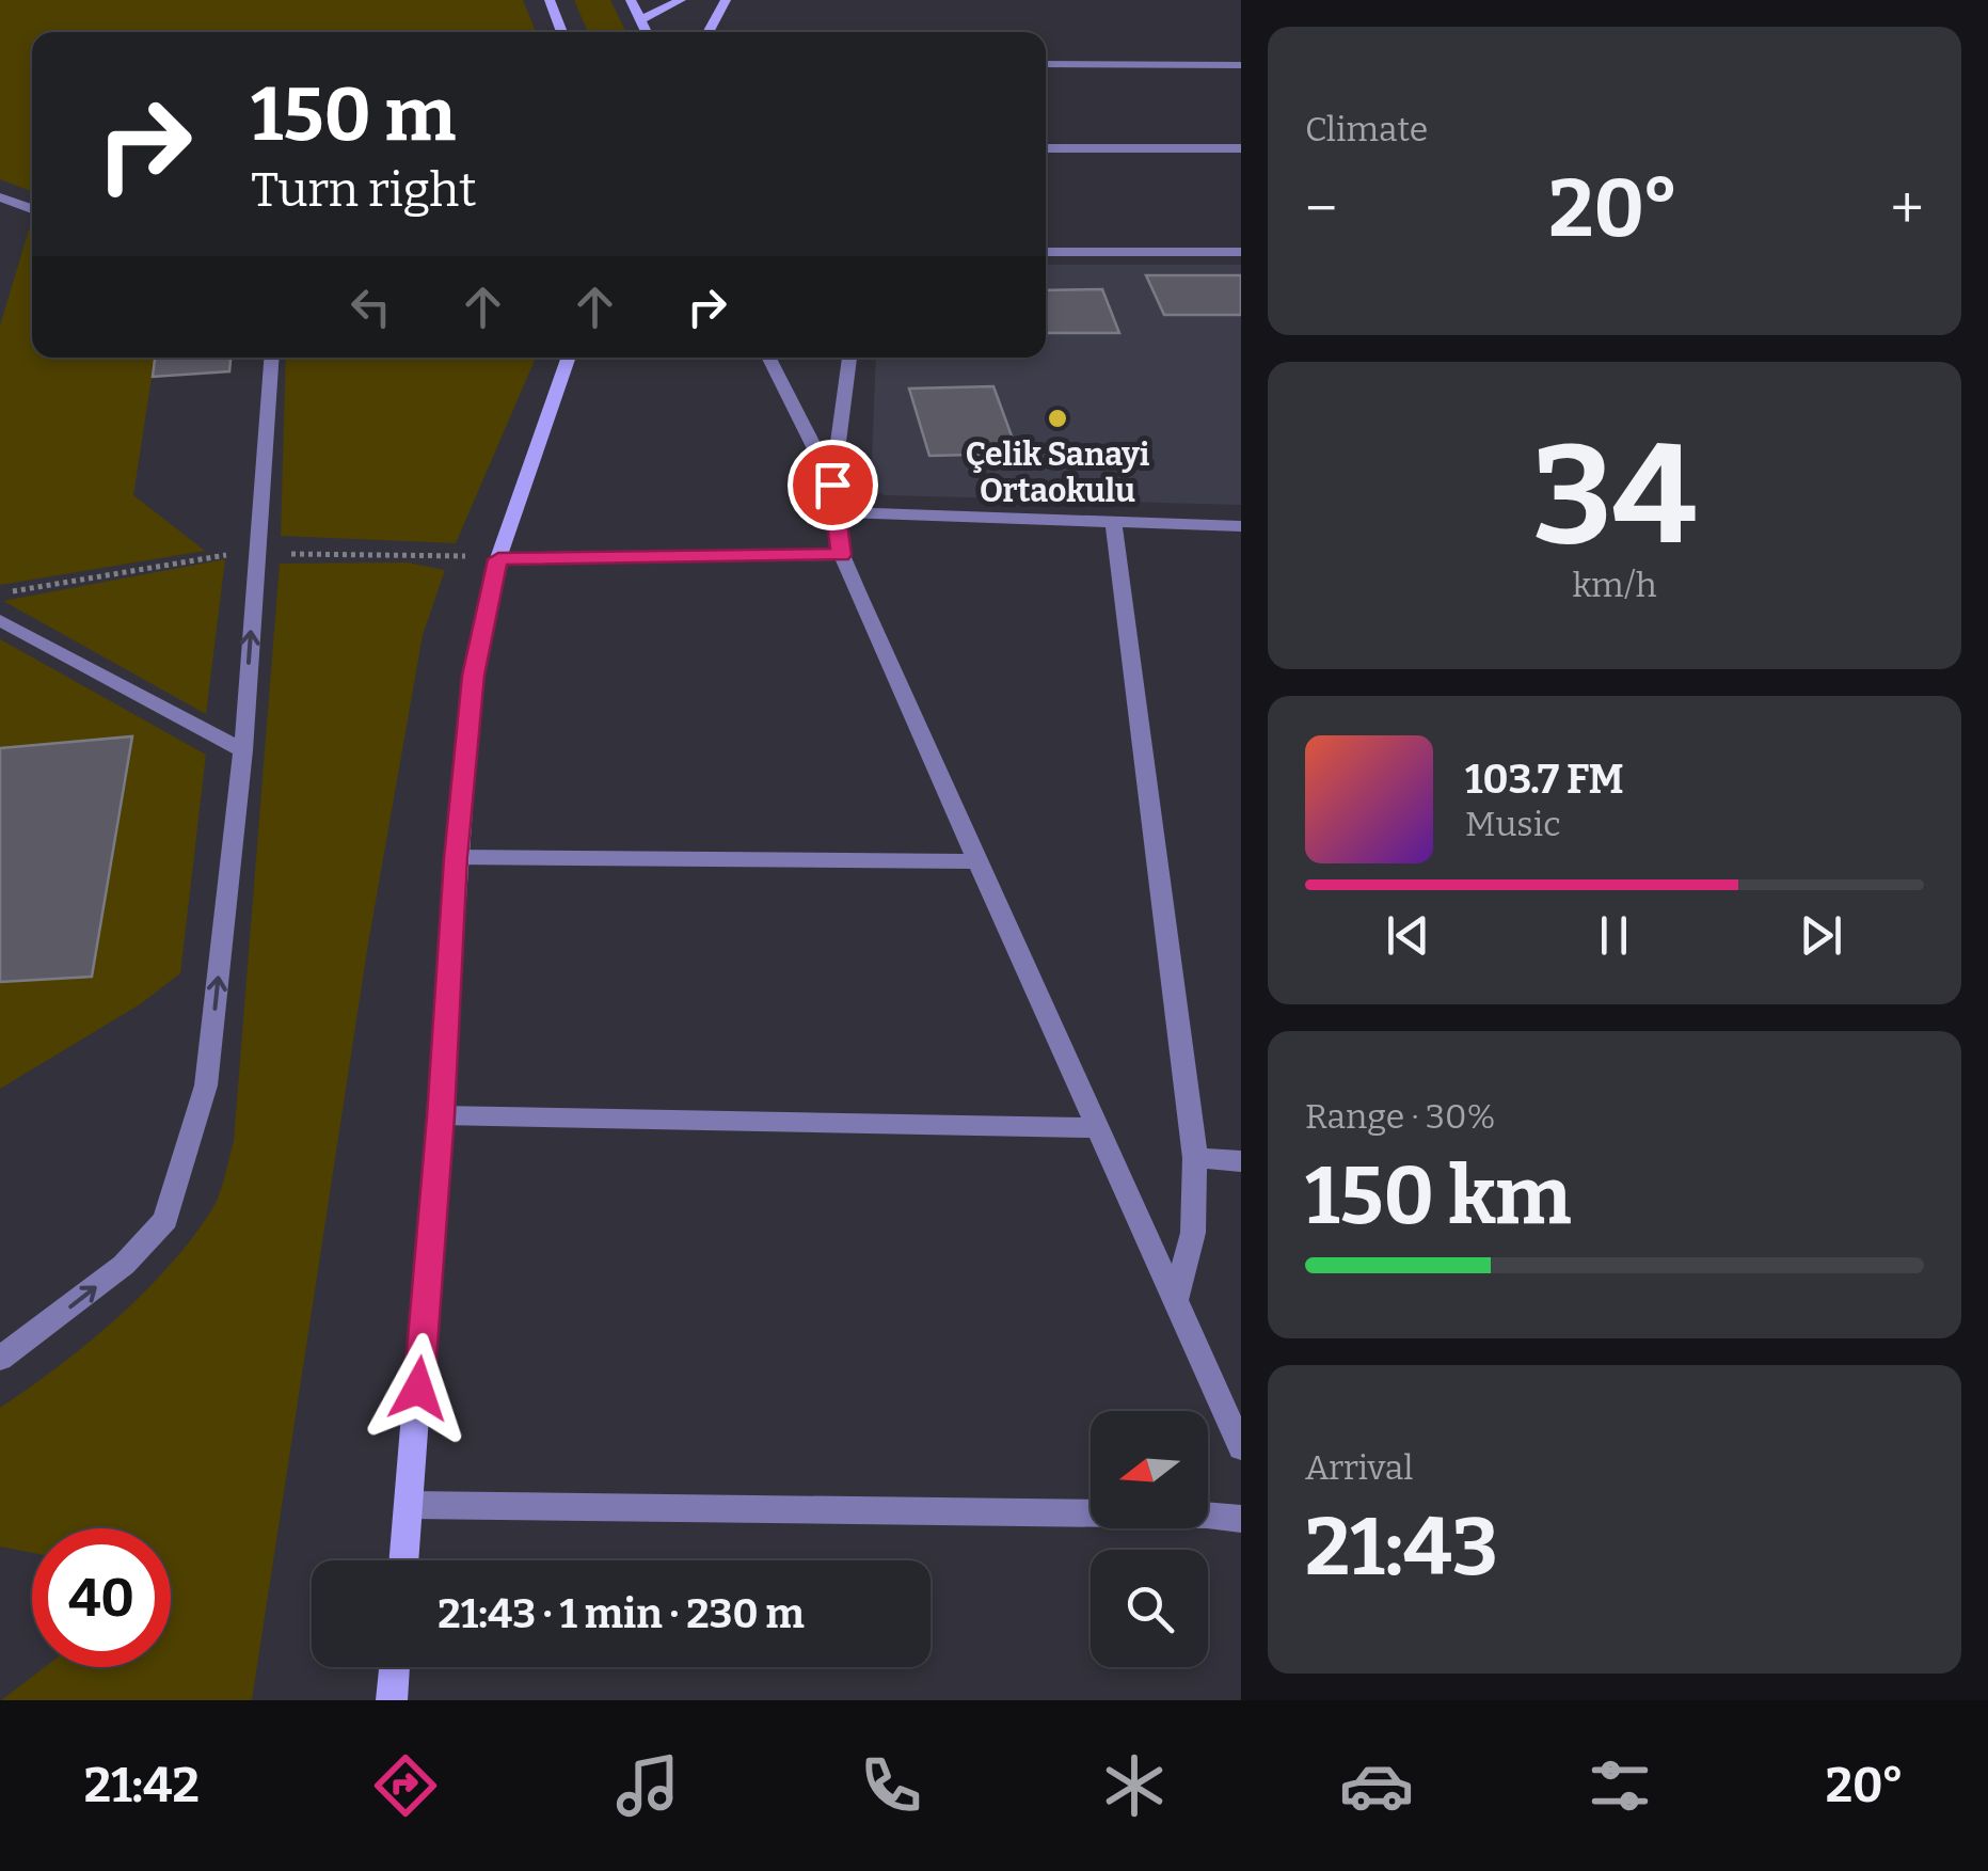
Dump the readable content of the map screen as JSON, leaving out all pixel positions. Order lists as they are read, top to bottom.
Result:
{
  "places": ["Çelik Sanayi Ortaokulu"],
  "north": "left",
  "page": {
    "tile": [
      "Climate",
      ["34", "km/h"],
      ["Range · 30%", "150 km"],
      ["Arrival", "21:43"]
    ],
    "turn": ["150 m", "Turn right"],
    "heat": ["−", "20°", "+"],
    "song": ["103.7 FM", "Music"],
    "limit": "40",
    "trip": "21:43 · 1 min · 230 m",
    "tabs": ["21:42", "20°"]
  }
}
